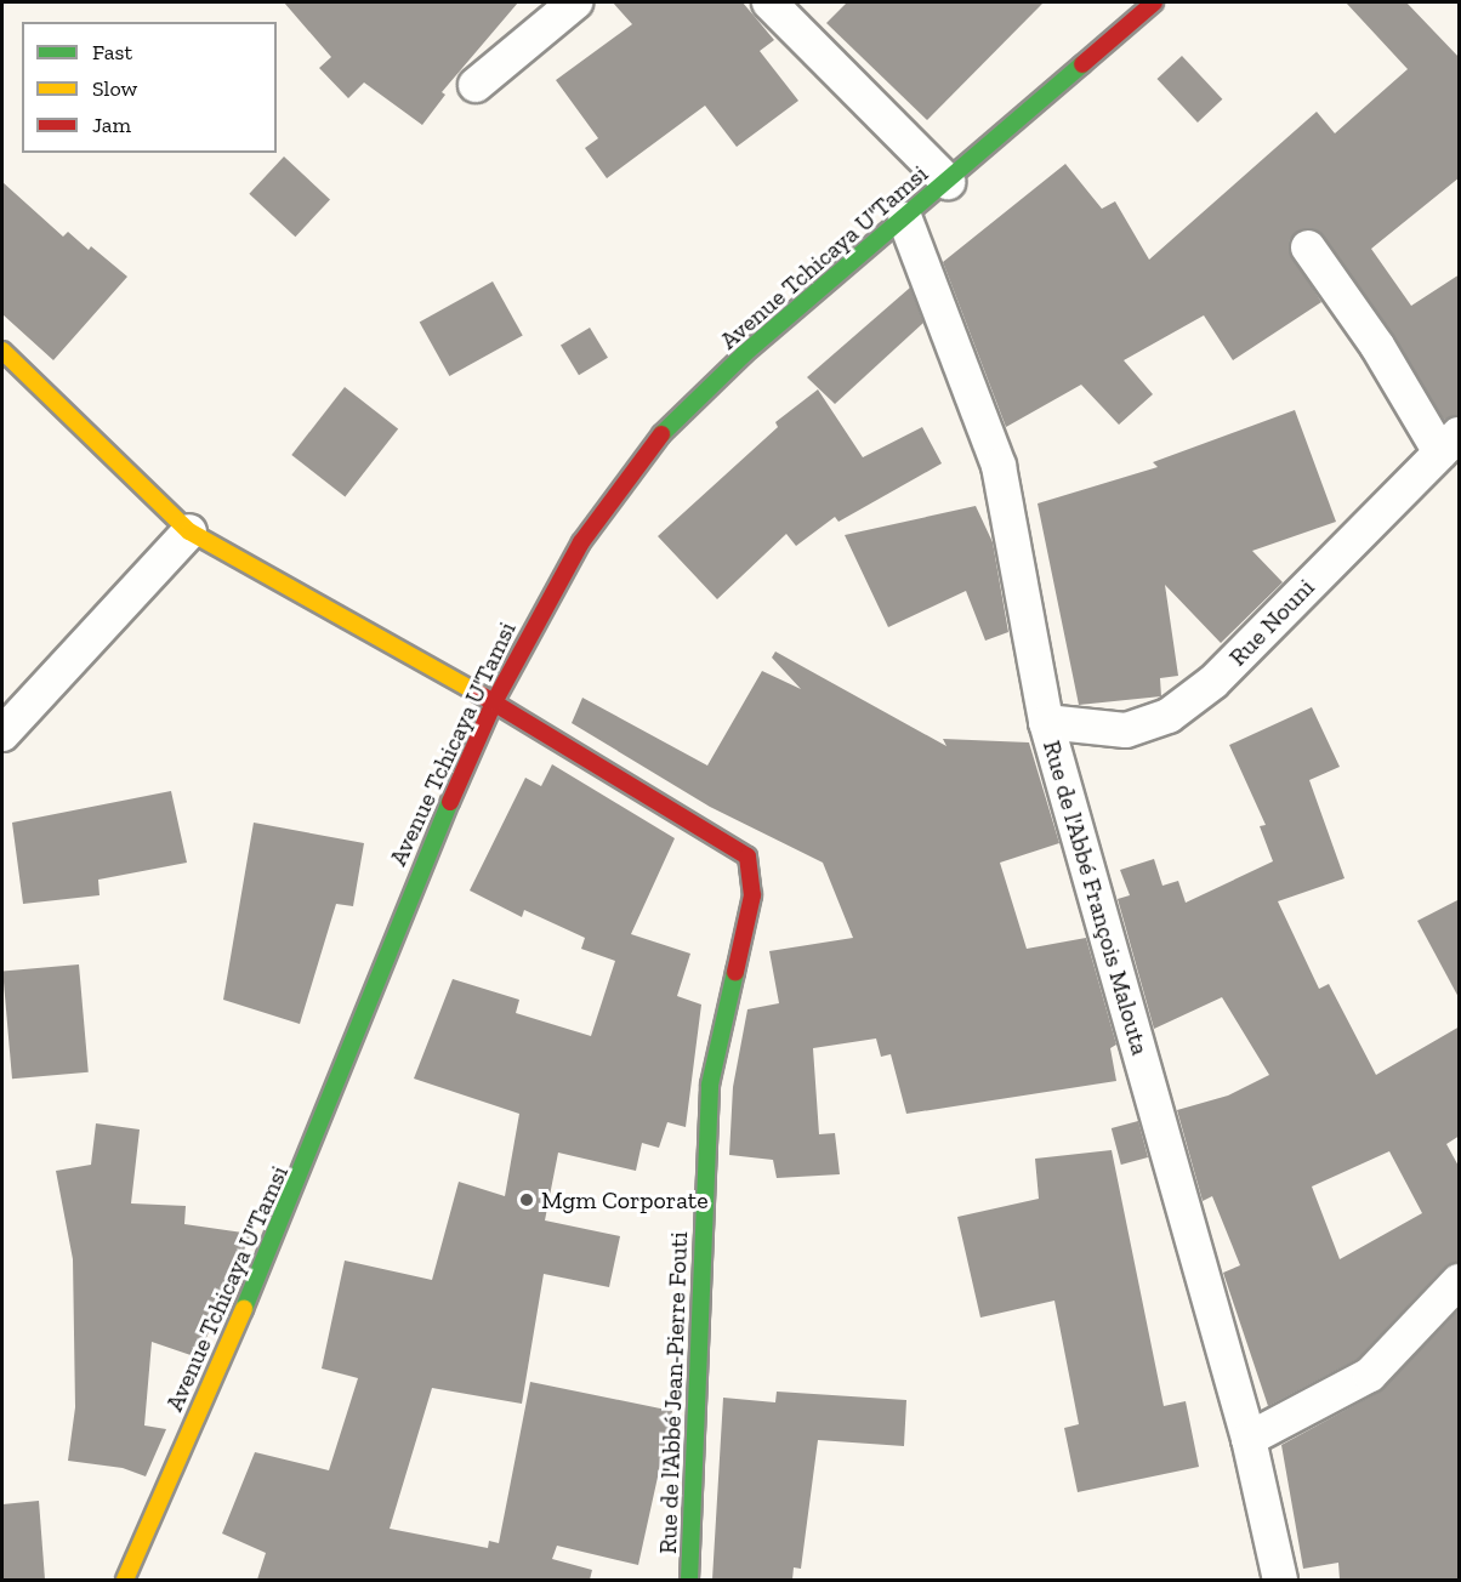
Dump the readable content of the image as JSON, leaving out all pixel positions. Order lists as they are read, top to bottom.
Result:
{
  "streets": {
    "street": [
      "Avenue Tchicaya U'Tamsi",
      "Rue Nouni",
      "Rue de l'Abbé François Malouta",
      "Rue de l'Abbé Jean-Pierre Fouti"
    ]
  },
  "crossings": [
    ["Avenue Tchicaya U'Tamsi", "Rue de l'Abbé François Malouta"],
    ["Avenue Tchicaya U'Tamsi", "Rue de l'Abbé Jean-Pierre Fouti"],
    ["Rue Nouni", "Rue de l'Abbé François Malouta"]
  ],
  "places": ["Mgm Corporate"],
  "legend": ["Fast", "Slow", "Jam"]
}
